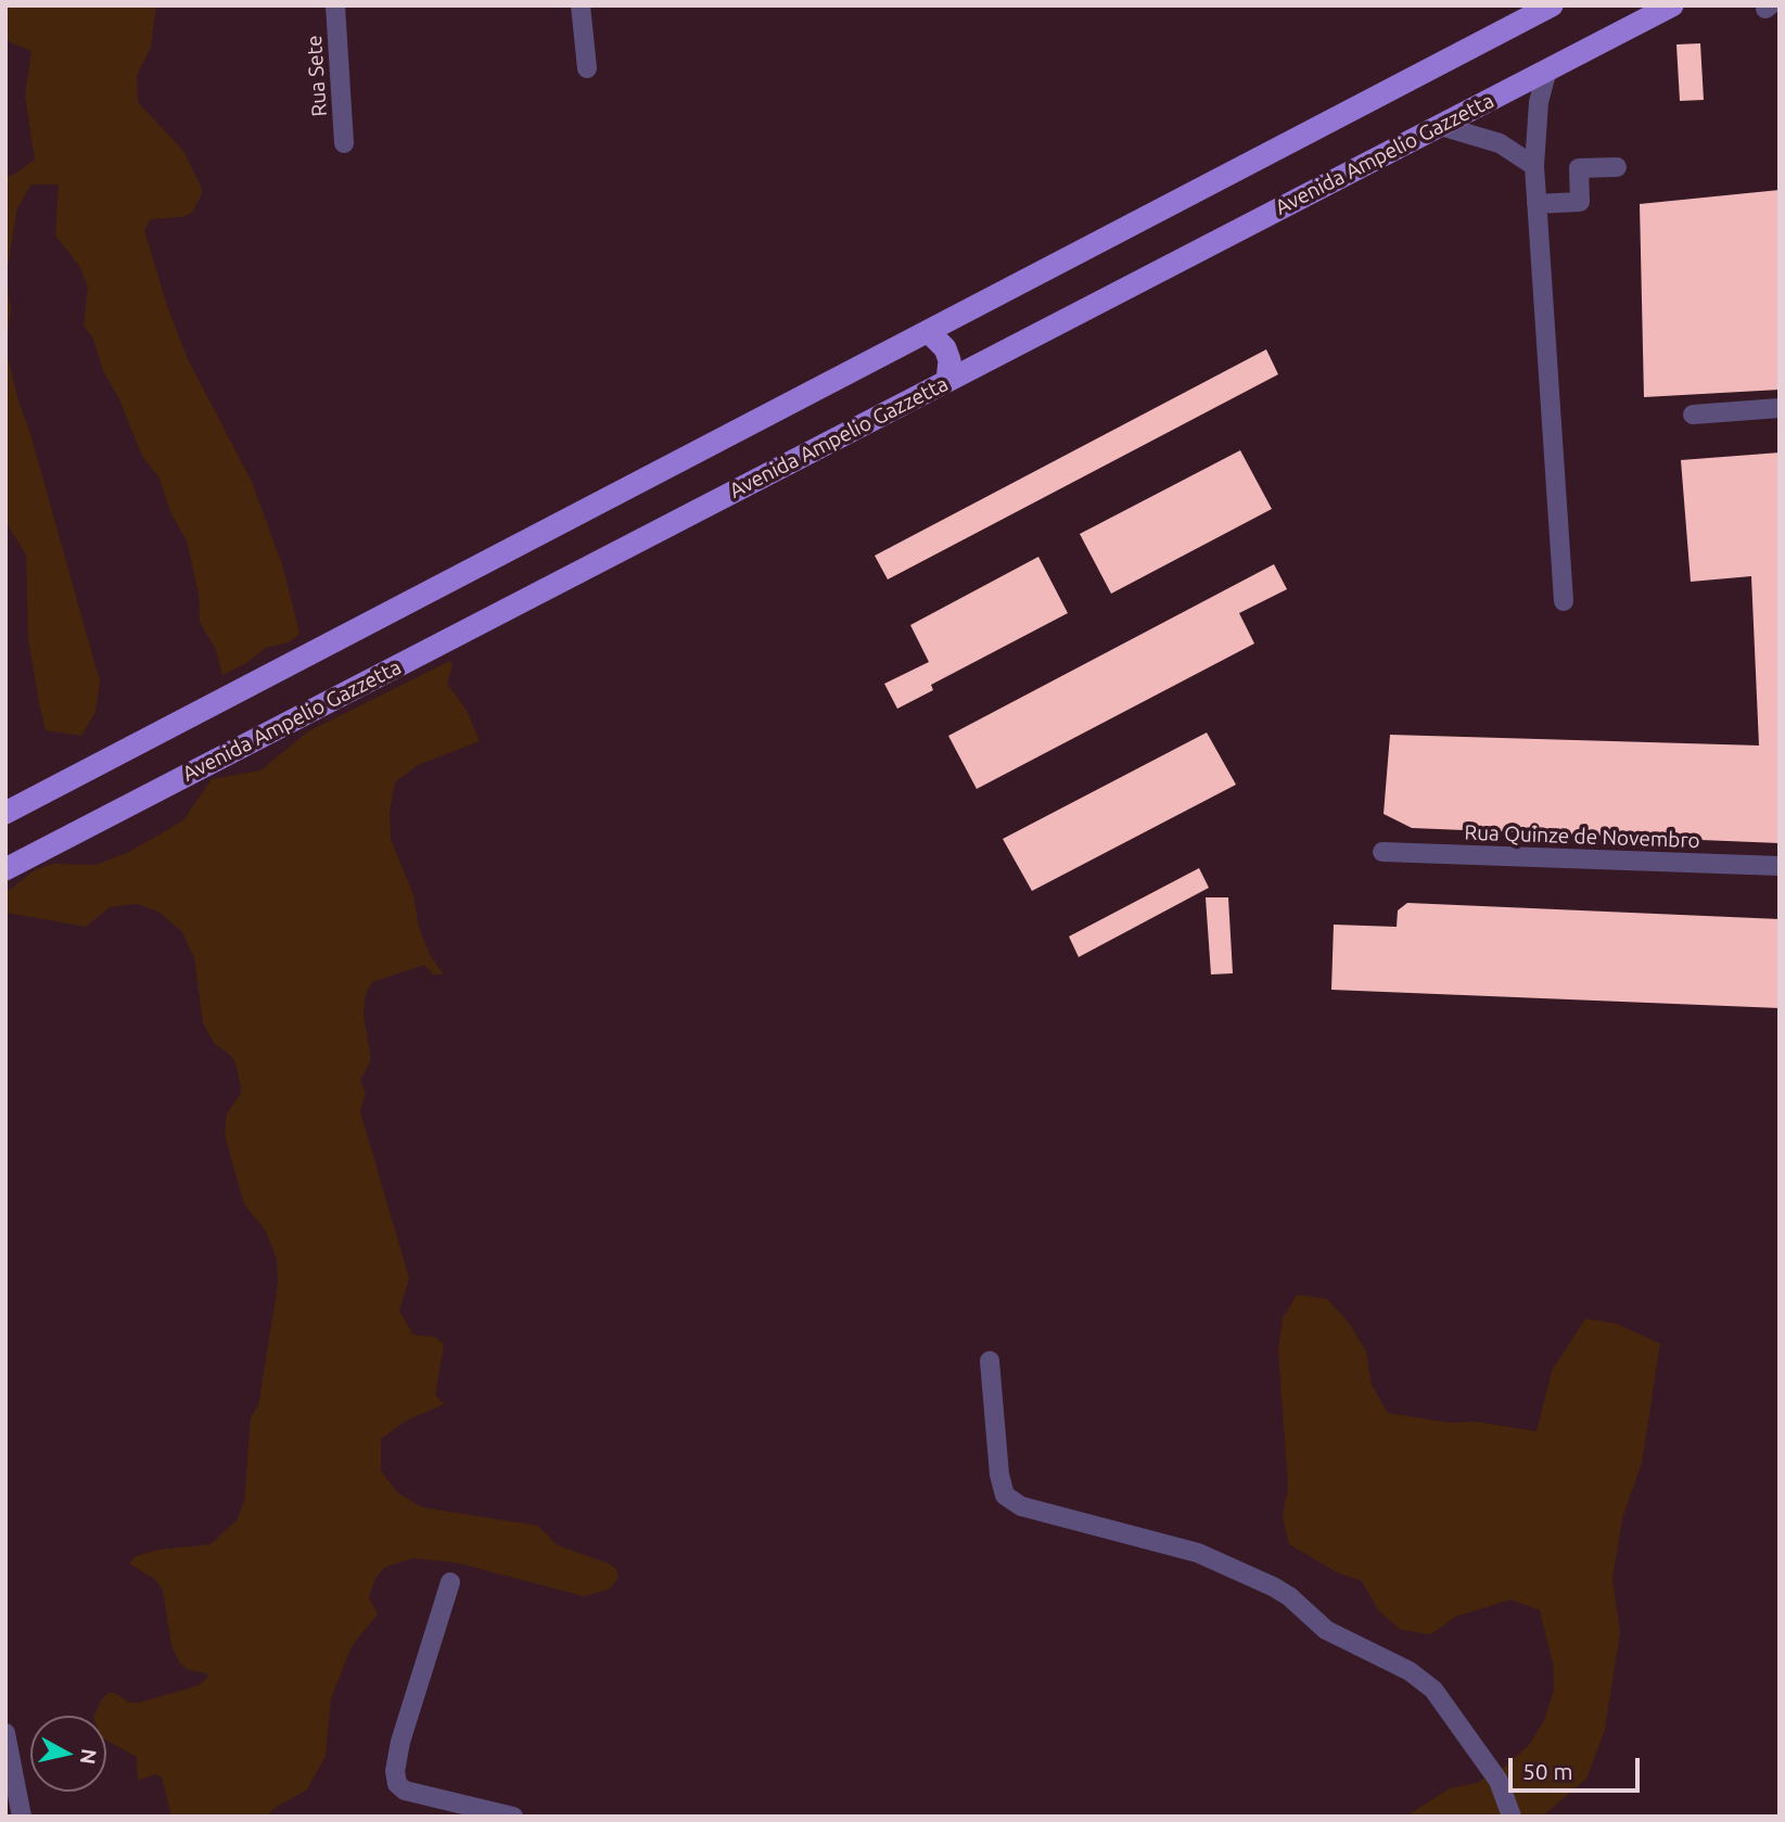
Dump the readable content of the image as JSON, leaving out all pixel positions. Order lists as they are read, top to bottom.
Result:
{
  "streets": {
    "main road": ["Avenida Ampelio Gazzetta"],
    "street": ["Rua Sete", "Rua Quinze de Novembro"]
  },
  "scale_bar": "50 m",
  "north": "right"
}
